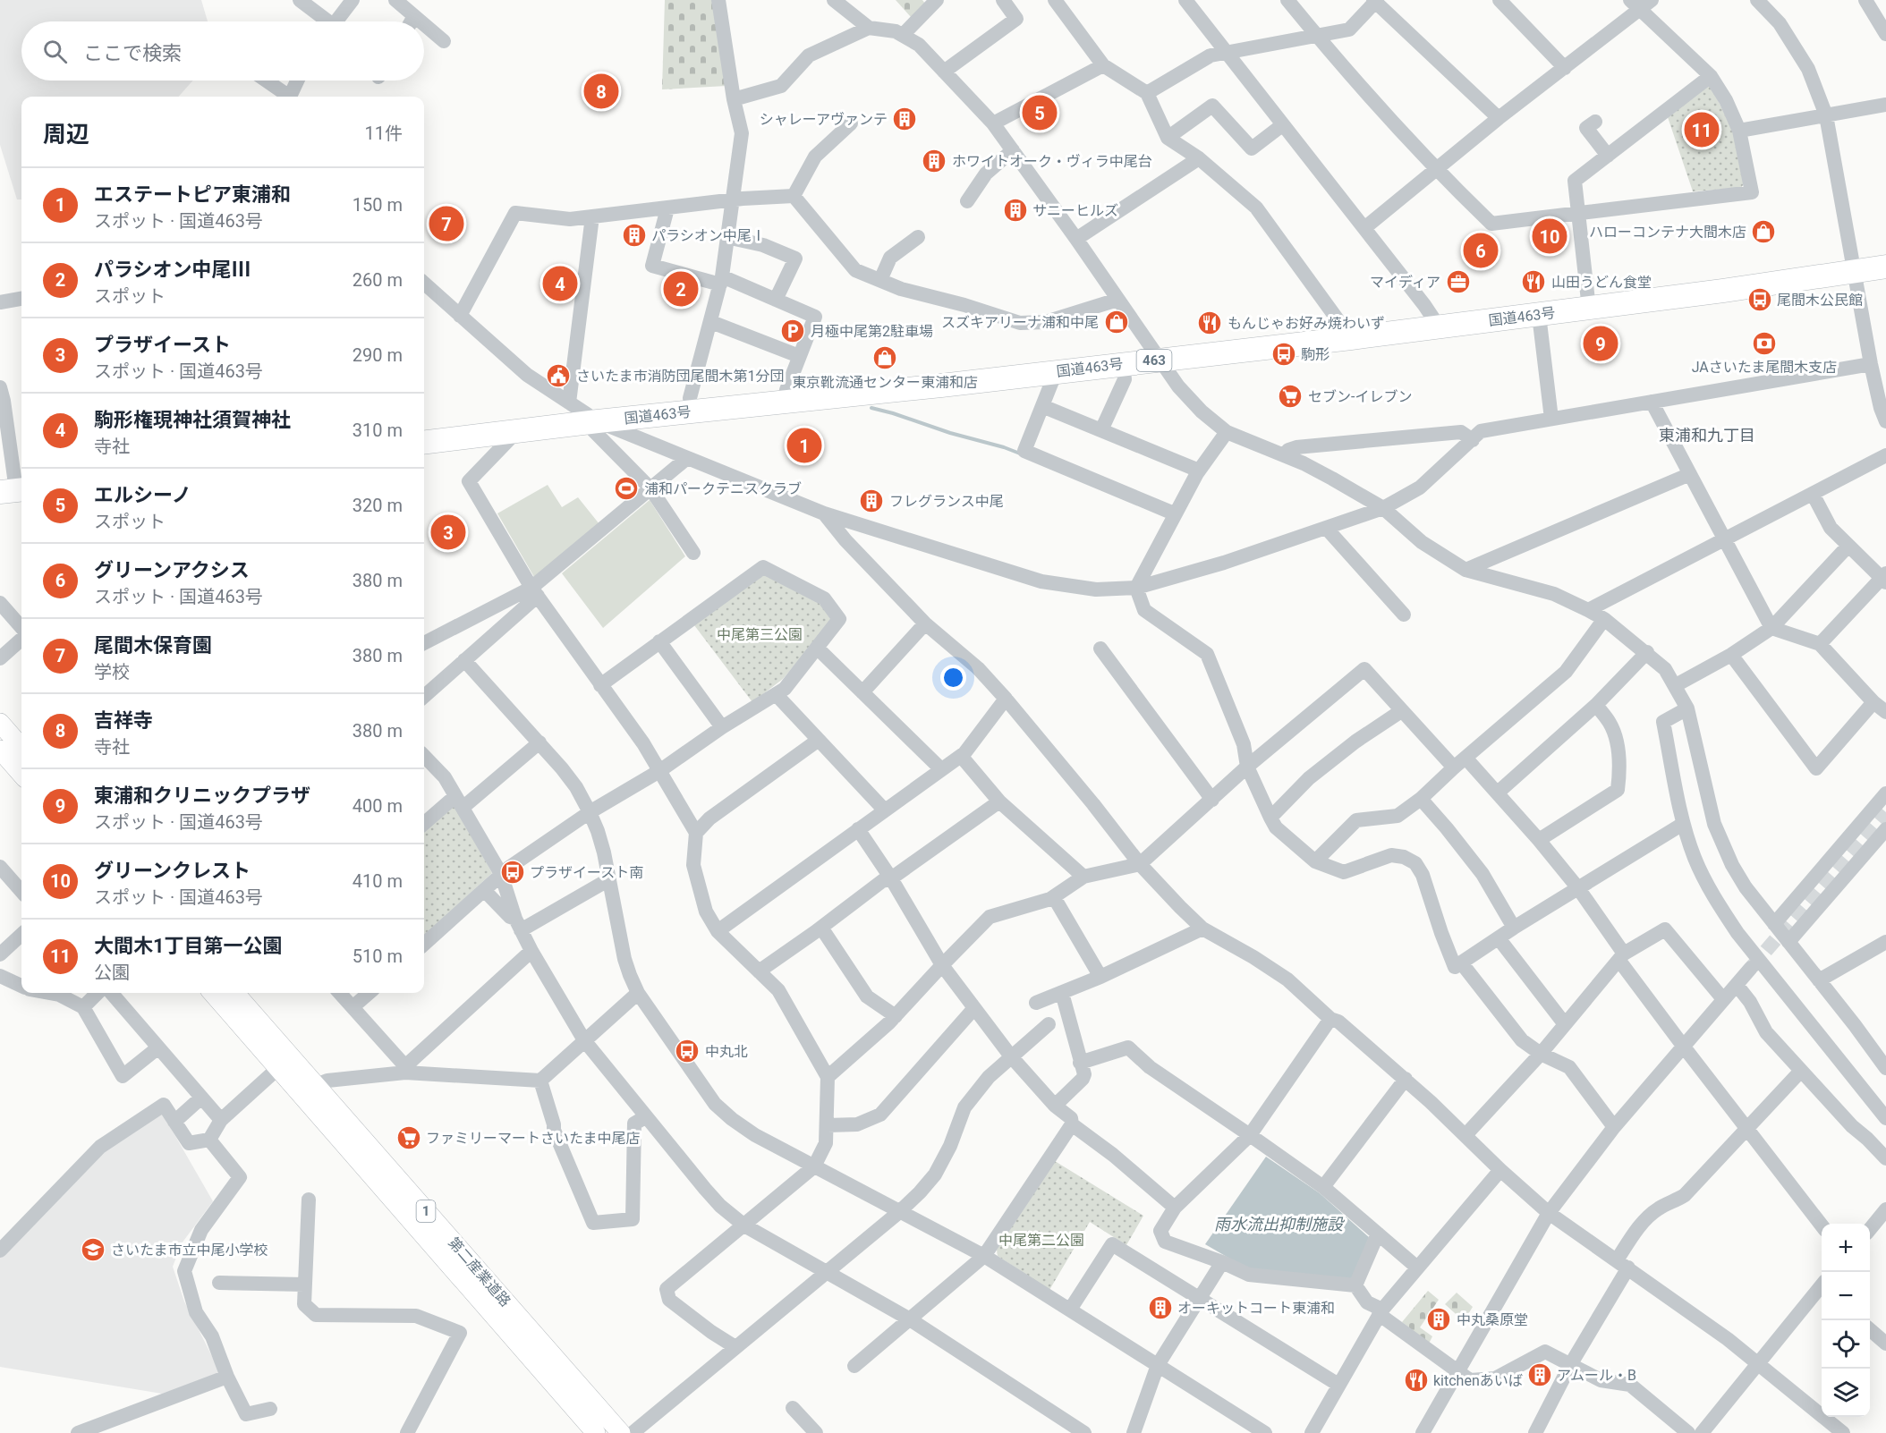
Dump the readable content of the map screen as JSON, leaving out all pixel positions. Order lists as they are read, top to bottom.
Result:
{
  "streets": {
    "highway": ["国道463号", "463"],
    "main road": ["1", "第二産業道路"]
  },
  "districts": ["東浦和九丁目"],
  "water": ["雨水流出抑制施設"],
  "parks": ["中尾第三公園", "中尾第二公園"],
  "places": {
    "building": [
      "シャレーアヴァンテ",
      "ホワイトオーク・ヴィラ中尾台",
      "サニーヒルズ",
      "パラシオン中尾Ⅰ",
      "フレグランス中尾",
      "オーキットコート東浦和",
      "中丸桑原堂",
      "アムール・B"
    ],
    "shop": ["ハローコンテナ大間木店", "スズキアリーナ浦和中尾", "東京靴流通センター東浦和店"],
    "office": ["マイディア"],
    "restaurant": ["山田うどん食堂", "もんじゃお好み焼わいず", "kitchenあいば"],
    "bus stop": [
      "尾間木公民館",
      "駒形",
      "プラザイースト南",
      "中丸北"
    ],
    "parking": ["月極中尾第2駐車場"],
    "bank": ["JAさいたま尾間木支店"],
    "public building": ["さいたま市消防団尾間木第1分団"],
    "supermarket": ["セブン-イレブン", "ファミリーマートさいたま中尾店"],
    "sports": ["浦和パークテニスクラブ"],
    "school or university": ["さいたま市立中尾小学校"]
  },
  "page": {
    "search": "ここで検索",
    "pins": [
      "8",
      "5",
      "11",
      "7",
      "10",
      "6",
      "4",
      "2",
      "9",
      "1",
      "3"
    ],
    "heading": ["周辺", "11件"],
    "list": [
      {
        "mark": "1",
        "name": "エステートピア東浦和",
        "note": "スポット · 国道463号",
        "value": "150 m"
      },
      {
        "mark": "2",
        "name": "パラシオン中尾Ⅲ",
        "note": "スポット",
        "value": "260 m"
      },
      {
        "mark": "3",
        "name": "プラザイースト",
        "note": "スポット · 国道463号",
        "value": "290 m"
      },
      {
        "mark": "4",
        "name": "駒形権現神社須賀神社",
        "note": "寺社",
        "value": "310 m"
      },
      {
        "mark": "5",
        "name": "エルシーノ",
        "note": "スポット",
        "value": "320 m"
      },
      {
        "mark": "6",
        "name": "グリーンアクシス",
        "note": "スポット · 国道463号",
        "value": "380 m"
      },
      {
        "mark": "7",
        "name": "尾間木保育園",
        "note": "学校",
        "value": "380 m"
      },
      {
        "mark": "8",
        "name": "吉祥寺",
        "note": "寺社",
        "value": "380 m"
      },
      {
        "mark": "9",
        "name": "東浦和クリニックプラザ",
        "note": "スポット · 国道463号",
        "value": "400 m"
      },
      {
        "mark": "10",
        "name": "グリーンクレスト",
        "note": "スポット · 国道463号",
        "value": "410 m"
      },
      {
        "mark": "11",
        "name": "大間木1丁目第一公園",
        "note": "公園",
        "value": "510 m"
      }
    ],
    "map_buttons": ["+", "−"]
  }
}
